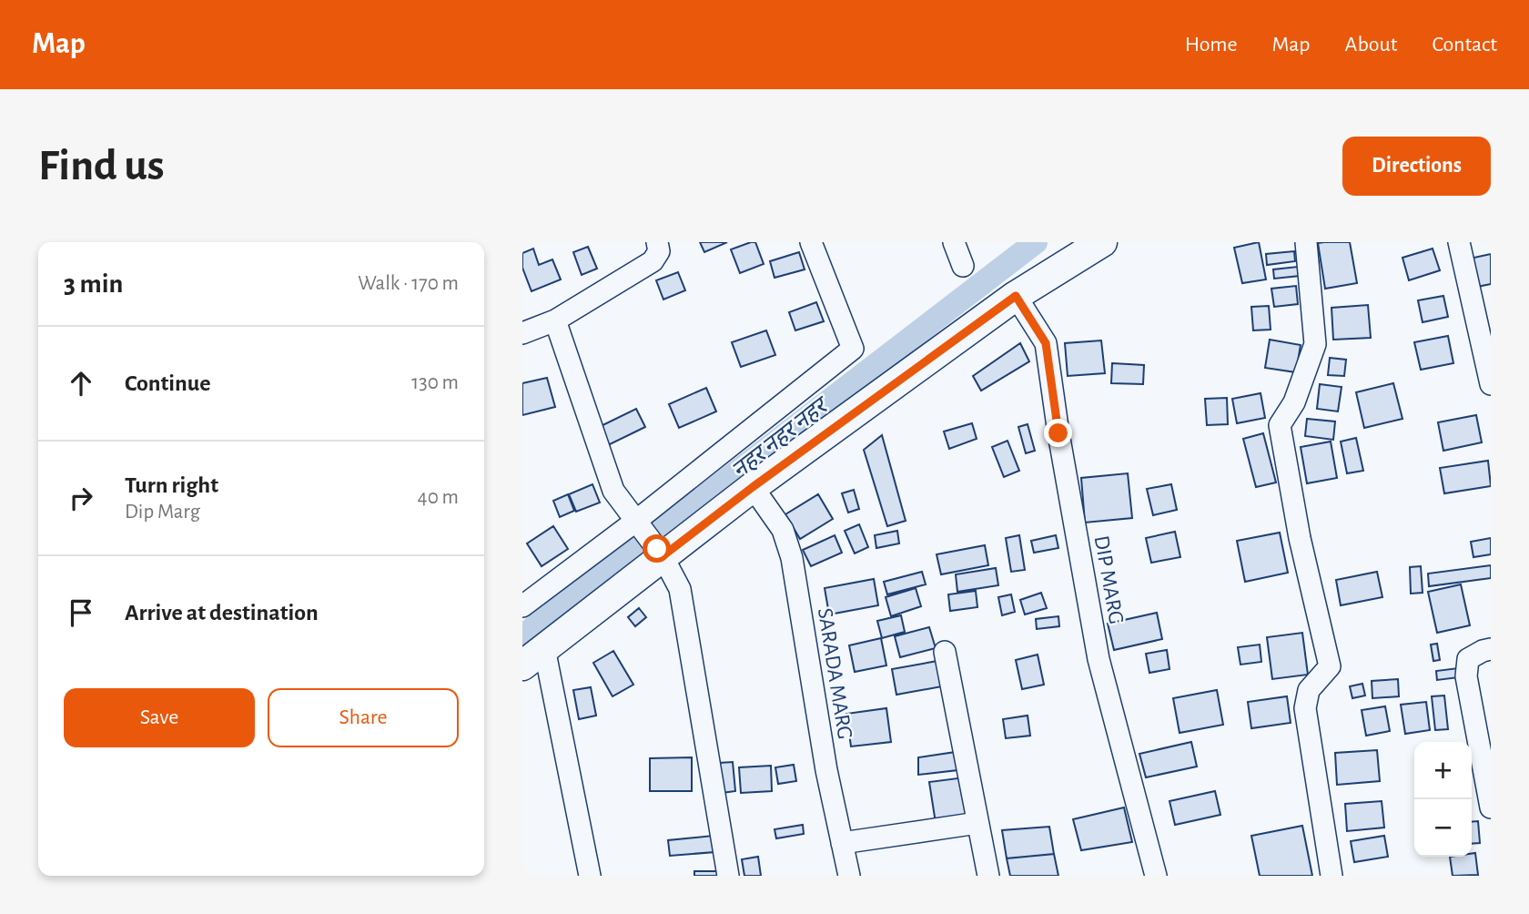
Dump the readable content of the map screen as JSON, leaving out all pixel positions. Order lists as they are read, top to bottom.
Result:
{
  "streets": {
    "street": ["DIP MARG", "SARADA MARG"]
  },
  "water": ["नहर नहर नहर"],
  "page": {
    "header": "Map",
    "nav": [
      "Home",
      "Map",
      "About",
      "Contact"
    ],
    "buttons": [
      "Directions",
      ["Save", "Share"]
    ],
    "title": "Find us",
    "heading": ["3 min", "Walk · 170 m"],
    "list": [
      ["Continue", "130 m"],
      ["Turn right", "Dip Marg", "40 m"],
      "Arrive at destination"
    ],
    "map_buttons": ["+", "−"]
  }
}
